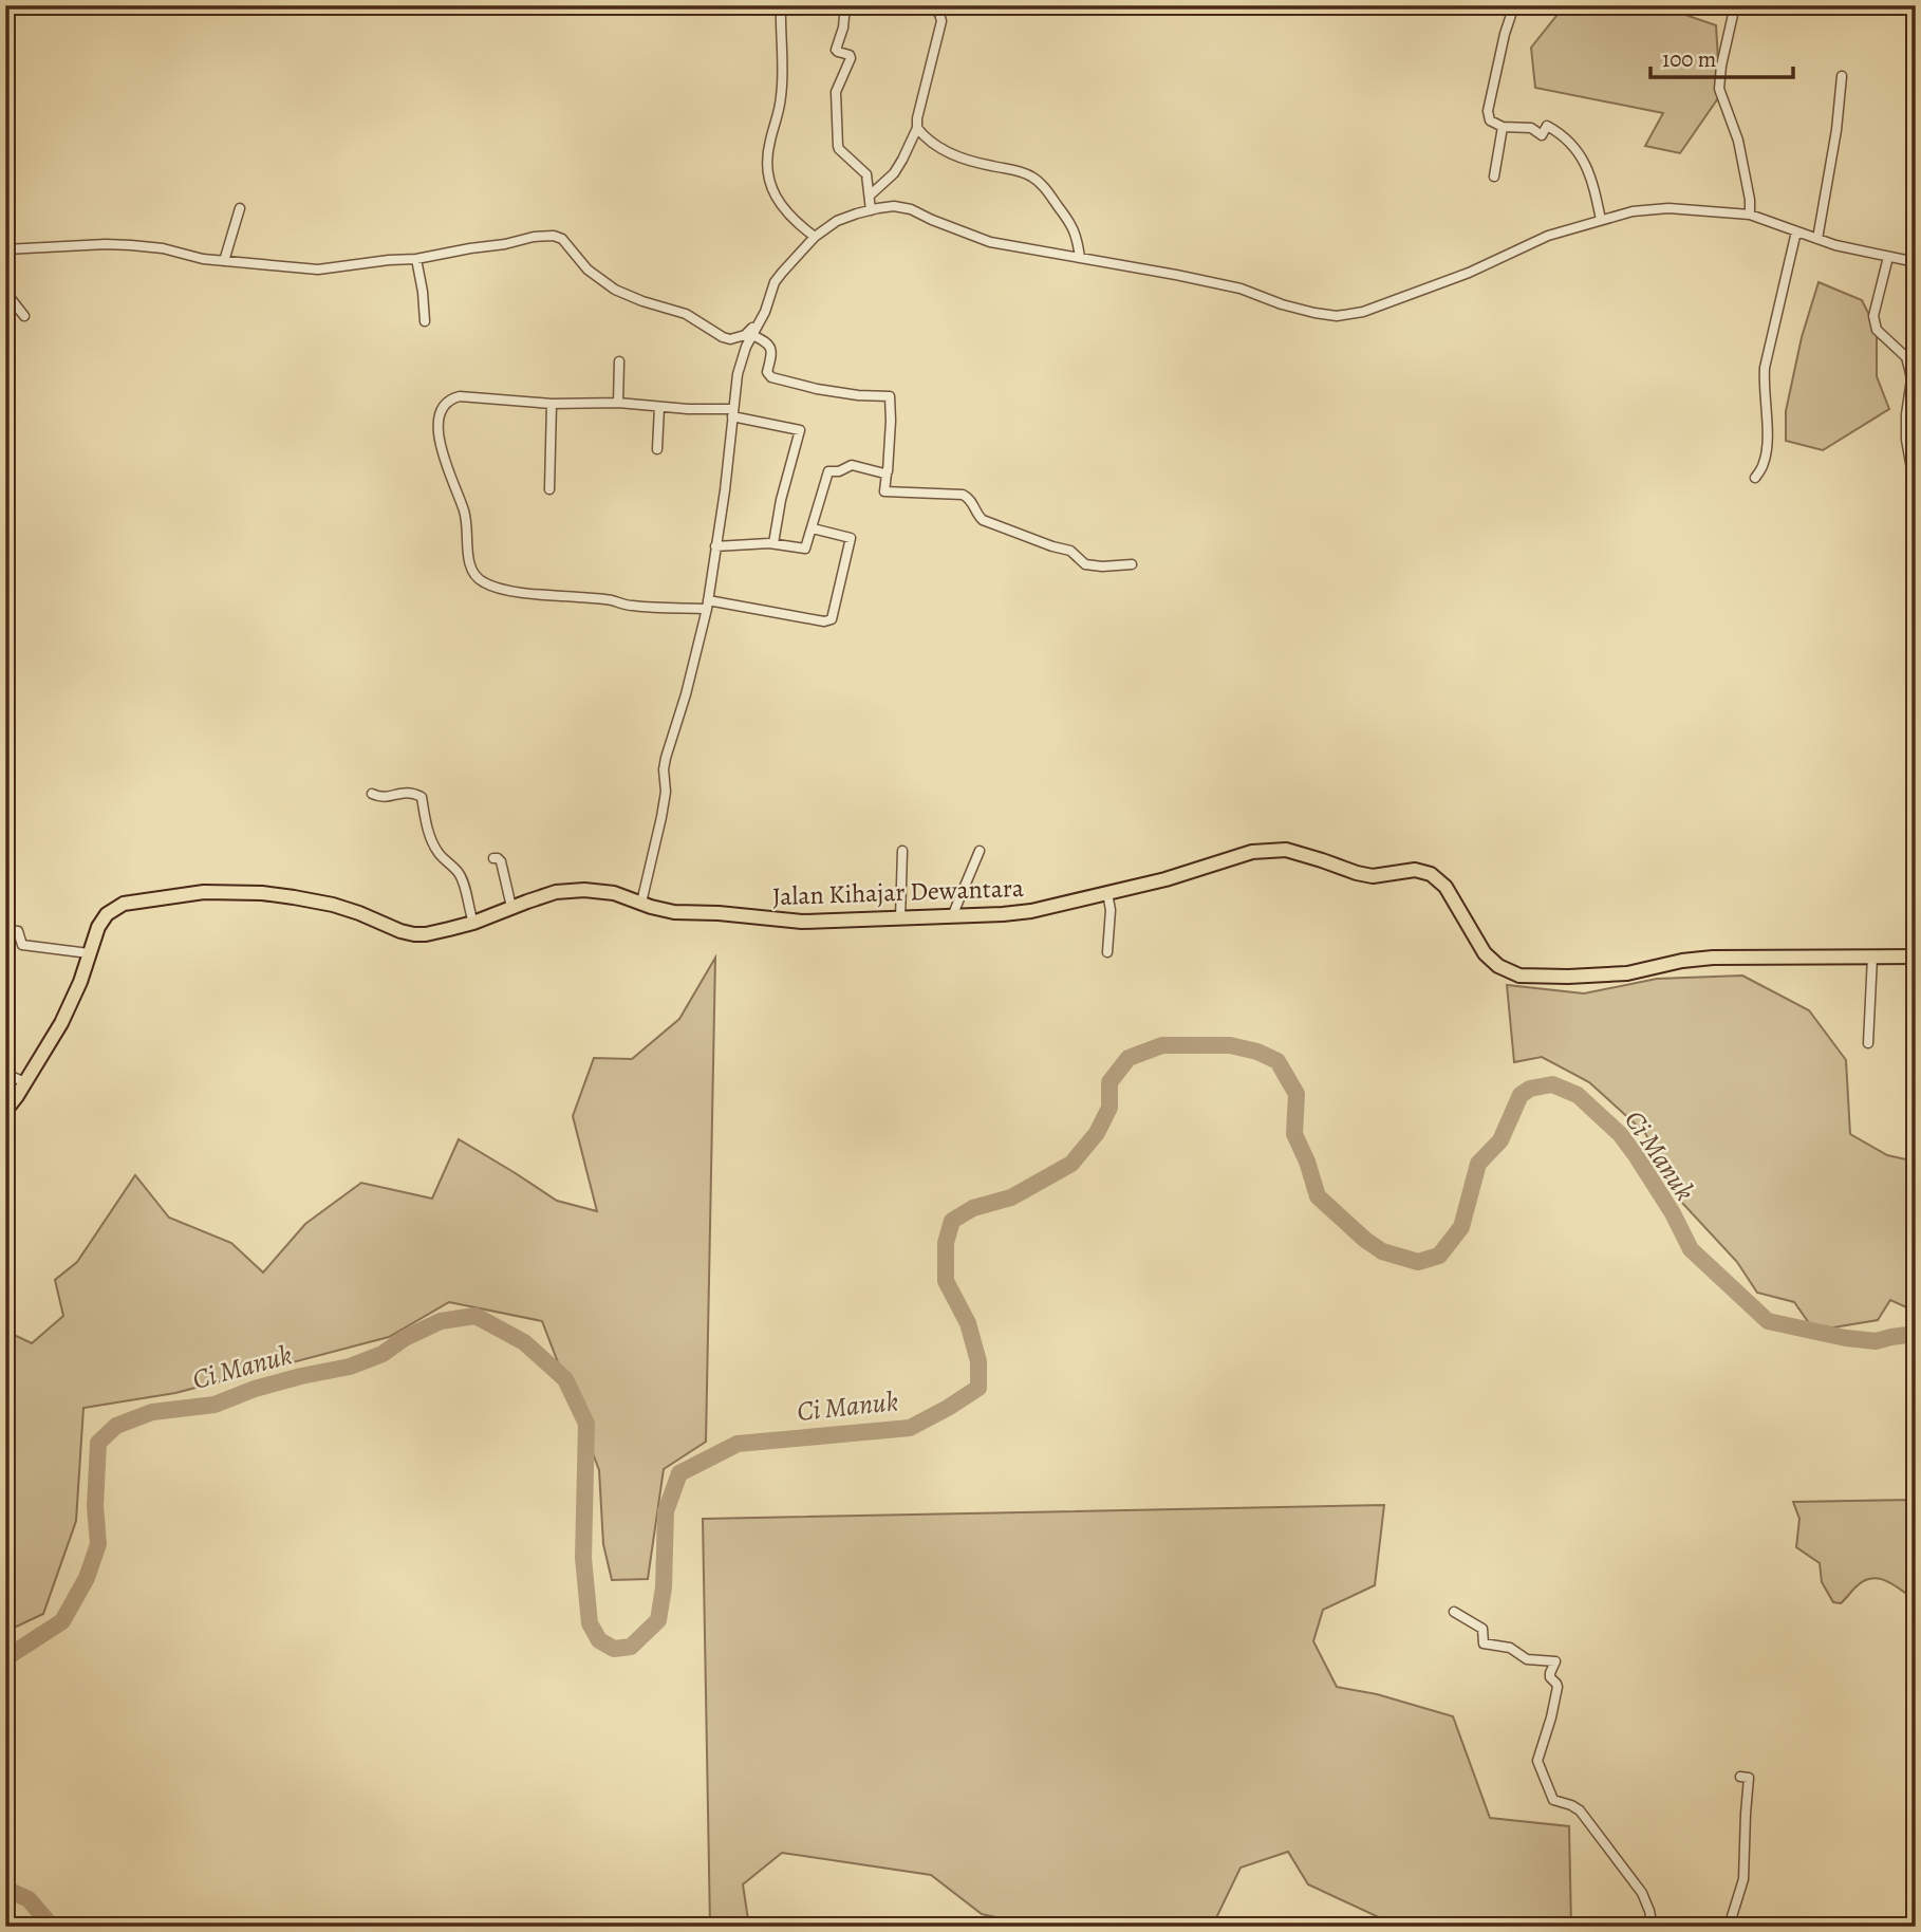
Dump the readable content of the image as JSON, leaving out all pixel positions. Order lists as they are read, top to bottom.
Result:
{
  "streets": {
    "main road": ["Jalan Kihajar Dewantara"]
  },
  "water": ["Ci Manuk"],
  "scale_bar": "100 m"
}
